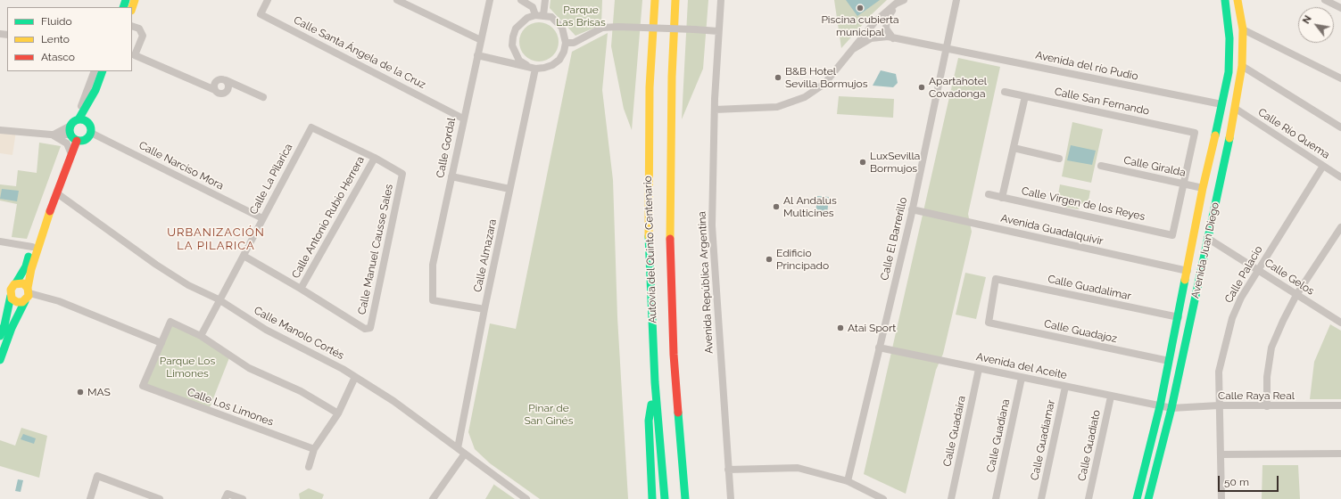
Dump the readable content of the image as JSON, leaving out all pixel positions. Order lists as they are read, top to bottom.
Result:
{
  "streets": {
    "main road": ["Autovía del Quinto Centenario", "Avenida Juan Diego"],
    "street": [
      "Calle Santa Ángela de la Cruz",
      "Avenida del río Pudio",
      "Calle San Fernando",
      "Calle Río Quema",
      "Calle Gordal",
      "Calle Narciso Mora",
      "Calle Giralda",
      "Calle La Pilarica",
      "Calle Virgen de los Reyes",
      "Calle Antonio Rubio Herrera",
      "Avenida Guadalquivir",
      "Calle El Barrerillo",
      "Calle Manuel Causse Sales",
      "Calle Almazara",
      "Calle Palacio",
      "Calle Gelos",
      "Avenida República Argentina",
      "Calle Guadalimar",
      "Calle Guadajoz",
      "Calle Manolo Cortés",
      "Avenida del Aceite",
      "Calle Raya Real",
      "Calle Los Limones",
      "Calle Guadaíra",
      "Calle Guadiana",
      "Calle Guadiamar",
      "Calle Guadiato"
    ]
  },
  "crossings": [
    ["Calle Santa Ángela de la Cruz", "Calle Gordal"],
    ["Avenida del río Pudio", "Calle El Barrerillo"],
    ["Avenida del río Pudio", "Avenida Juan Diego"],
    ["Calle San Fernando", "Calle Giralda"],
    ["Calle San Fernando", "Calle Virgen de los Reyes"],
    ["Calle Río Quema", "Avenida Juan Diego"],
    ["Calle Río Quema", "Calle Palacio"],
    ["Calle Gordal", "Calle Almazara"],
    ["Calle Narciso Mora", "Calle La Pilarica"],
    ["Calle Giralda", "Calle Virgen de los Reyes"],
    ["Calle Giralda", "Avenida Juan Diego"],
    ["Calle La Pilarica", "Calle Manuel Causse Sales"],
    ["Calle La Pilarica", "Calle Manolo Cortés"],
    ["Calle La Pilarica", "Calle Los Limones"],
    ["Calle Antonio Rubio Herrera", "Calle Manuel Causse Sales"],
    ["Avenida Guadalquivir", "Calle El Barrerillo"],
    ["Avenida Guadalquivir", "Avenida Juan Diego"],
    ["Calle El Barrerillo", "Avenida del Aceite"],
    ["Avenida Juan Diego", "Calle Gelos"],
    ["Avenida Juan Diego", "Calle Guadalimar"],
    ["Avenida Juan Diego", "Calle Guadajoz"],
    ["Avenida Juan Diego", "Avenida del Aceite"],
    ["Avenida Juan Diego", "Calle Raya Real"],
    ["Calle Almazara", "Calle Manolo Cortés"],
    ["Calle Palacio", "Calle Gelos"],
    ["Calle Palacio", "Calle Raya Real"],
    ["Calle Guadalimar", "Calle Guadajoz"],
    ["Avenida del Aceite", "Calle Raya Real"],
    ["Avenida del Aceite", "Calle Guadaíra"],
    ["Avenida del Aceite", "Calle Guadiana"],
    ["Avenida del Aceite", "Calle Guadiamar"],
    ["Avenida del Aceite", "Calle Guadiato"]
  ],
  "districts": ["URBANIZACIÓN LA PILARICA"],
  "parks": ["Parque Las Brisas", "Parque Los Limones", "Pinar de San Ginés"],
  "places": [
    "Piscina cubierta municipal",
    "B&B Hotel Sevilla Bormujos",
    "Apartahotel Covadonga",
    "LuxSevilla Bormujos",
    "Al Andalus Multicines",
    "Edificio Principado",
    "Atai Sport",
    "MAS"
  ],
  "legend": ["Fluido", "Lento", "Atasco"],
  "scale_bar": "50 m",
  "north": "top left"
}
